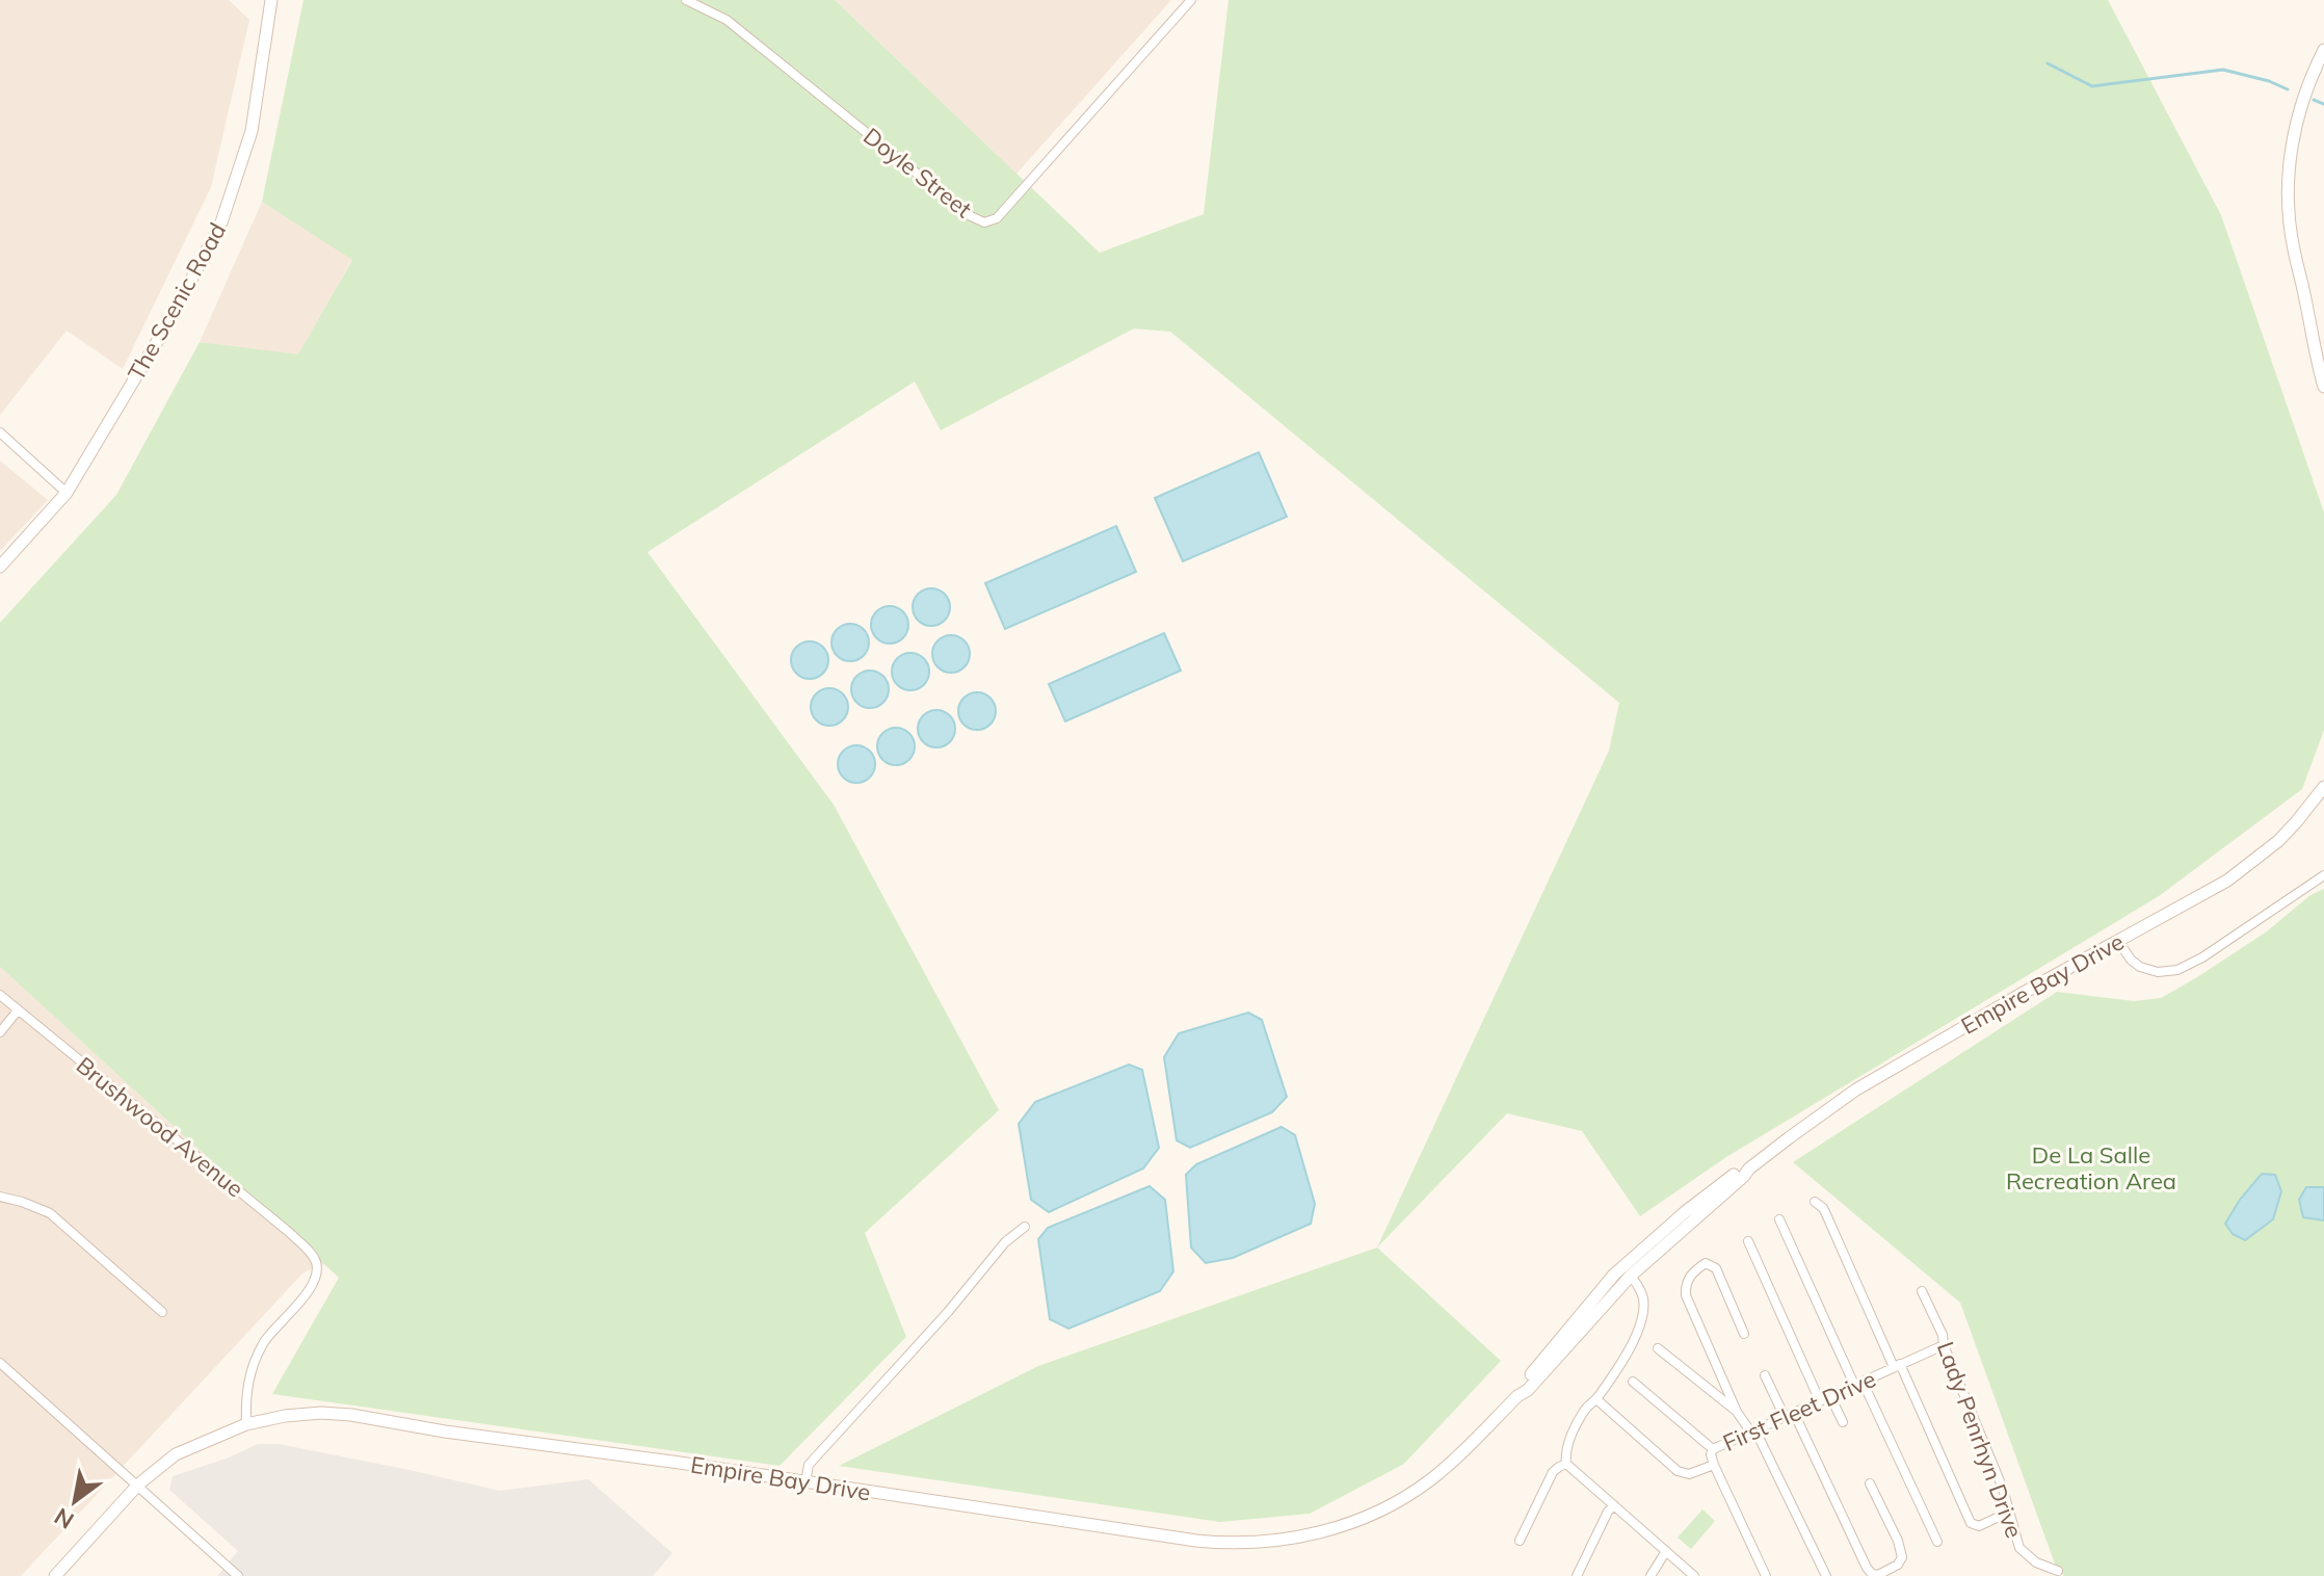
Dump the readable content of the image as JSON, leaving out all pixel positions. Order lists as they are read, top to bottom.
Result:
{
  "streets": {
    "main road": ["The Scenic Road", "Empire Bay Drive"],
    "street": [
      "Doyle Street",
      "Brushwood Avenue",
      "First Fleet Drive",
      "Lady Penrhyn Drive"
    ]
  },
  "crossings": [
    ["Empire Bay Drive", "Brushwood Avenue"],
    ["First Fleet Drive", "Lady Penrhyn Drive"]
  ],
  "parks": ["De La Salle Recreation Area"],
  "north": "bottom left"
}
